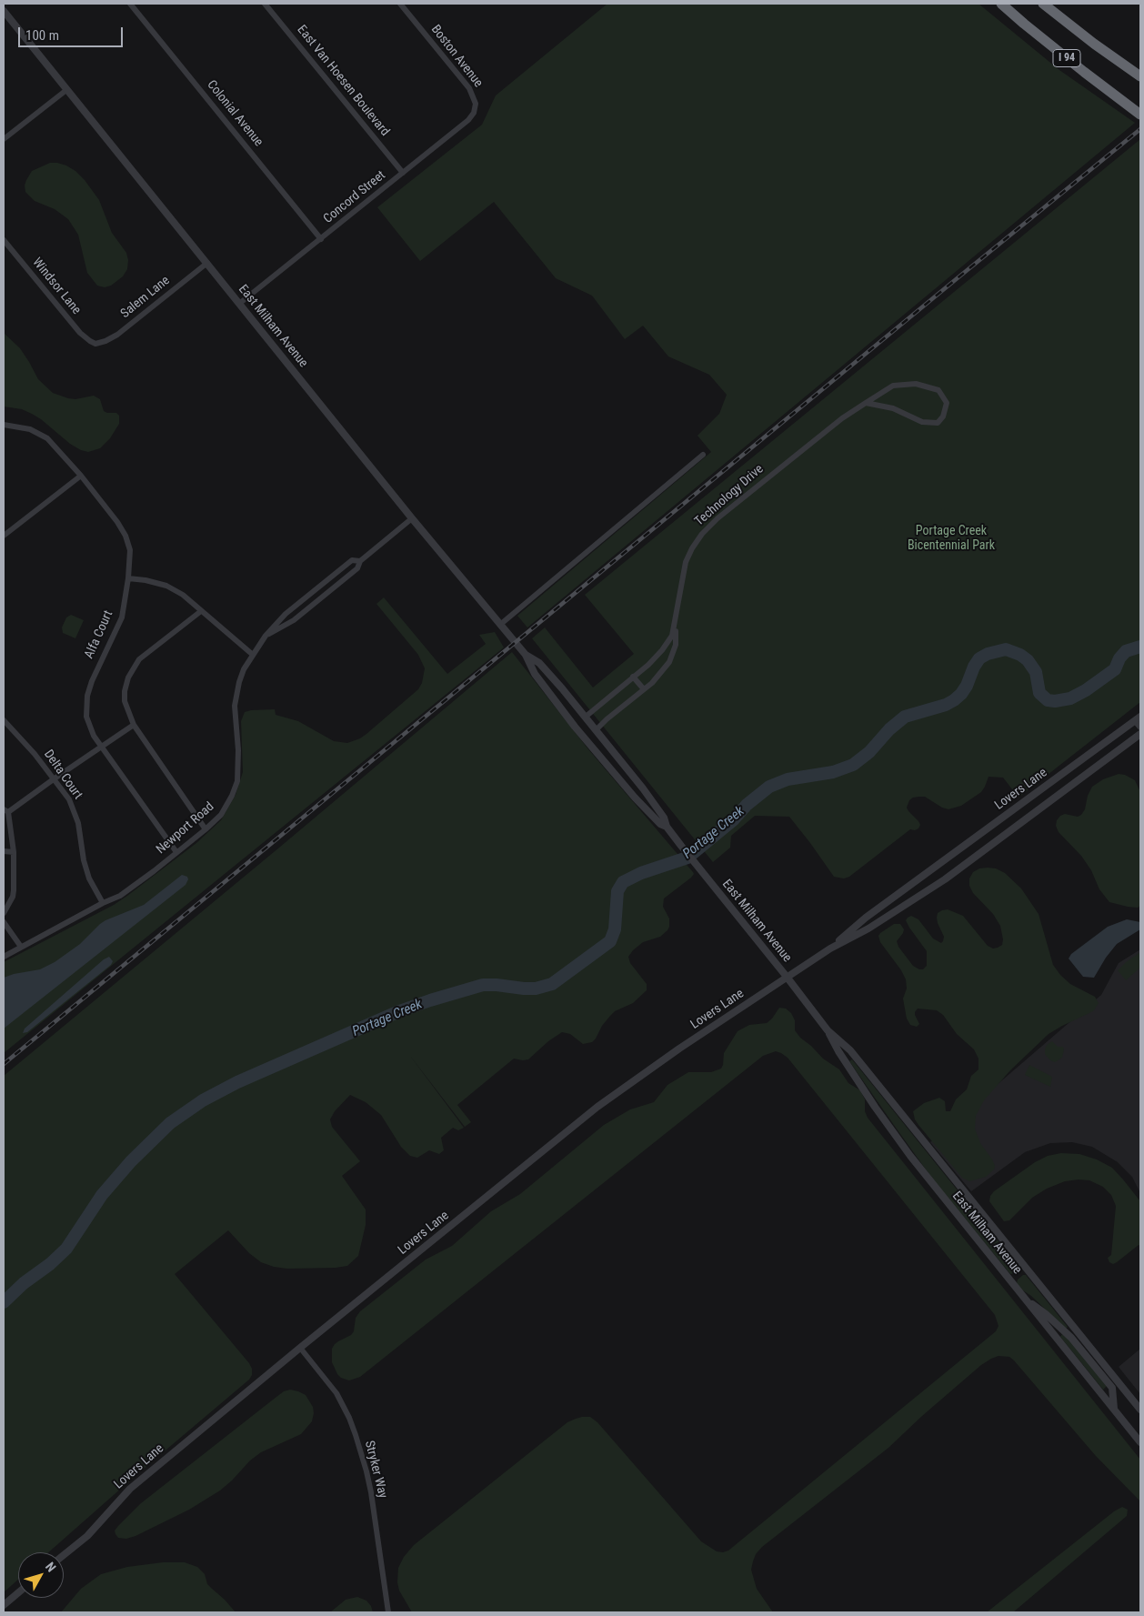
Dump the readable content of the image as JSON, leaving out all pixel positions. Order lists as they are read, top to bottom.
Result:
{
  "streets": {
    "highway": ["I 94"],
    "street": [
      "Boston Avenue",
      "East Van Hoesen Boulevard",
      "Colonial Avenue",
      "Concord Street",
      "Windsor Lane",
      "Salem Lane",
      "East Milham Avenue",
      "Technology Drive",
      "Alfa Court",
      "Delta Court",
      "Lovers Lane",
      "Newport Road",
      "Stryker Way"
    ]
  },
  "crossings": [
    ["Boston Avenue", "Concord Street"],
    ["East Van Hoesen Boulevard", "Concord Street"],
    ["Colonial Avenue", "Concord Street"],
    ["Concord Street", "East Milham Avenue"],
    ["Windsor Lane", "Salem Lane"],
    ["Salem Lane", "East Milham Avenue"],
    ["East Milham Avenue", "Technology Drive"],
    ["East Milham Avenue", "Lovers Lane"],
    ["East Milham Avenue", "Newport Road"],
    ["Alfa Court", "Newport Road"],
    ["Delta Court", "Newport Road"],
    ["Lovers Lane", "Stryker Way"]
  ],
  "water": ["Portage Creek"],
  "parks": ["Portage Creek Bicentennial Park"],
  "scale_bar": "100 m",
  "north": "top right"
}
